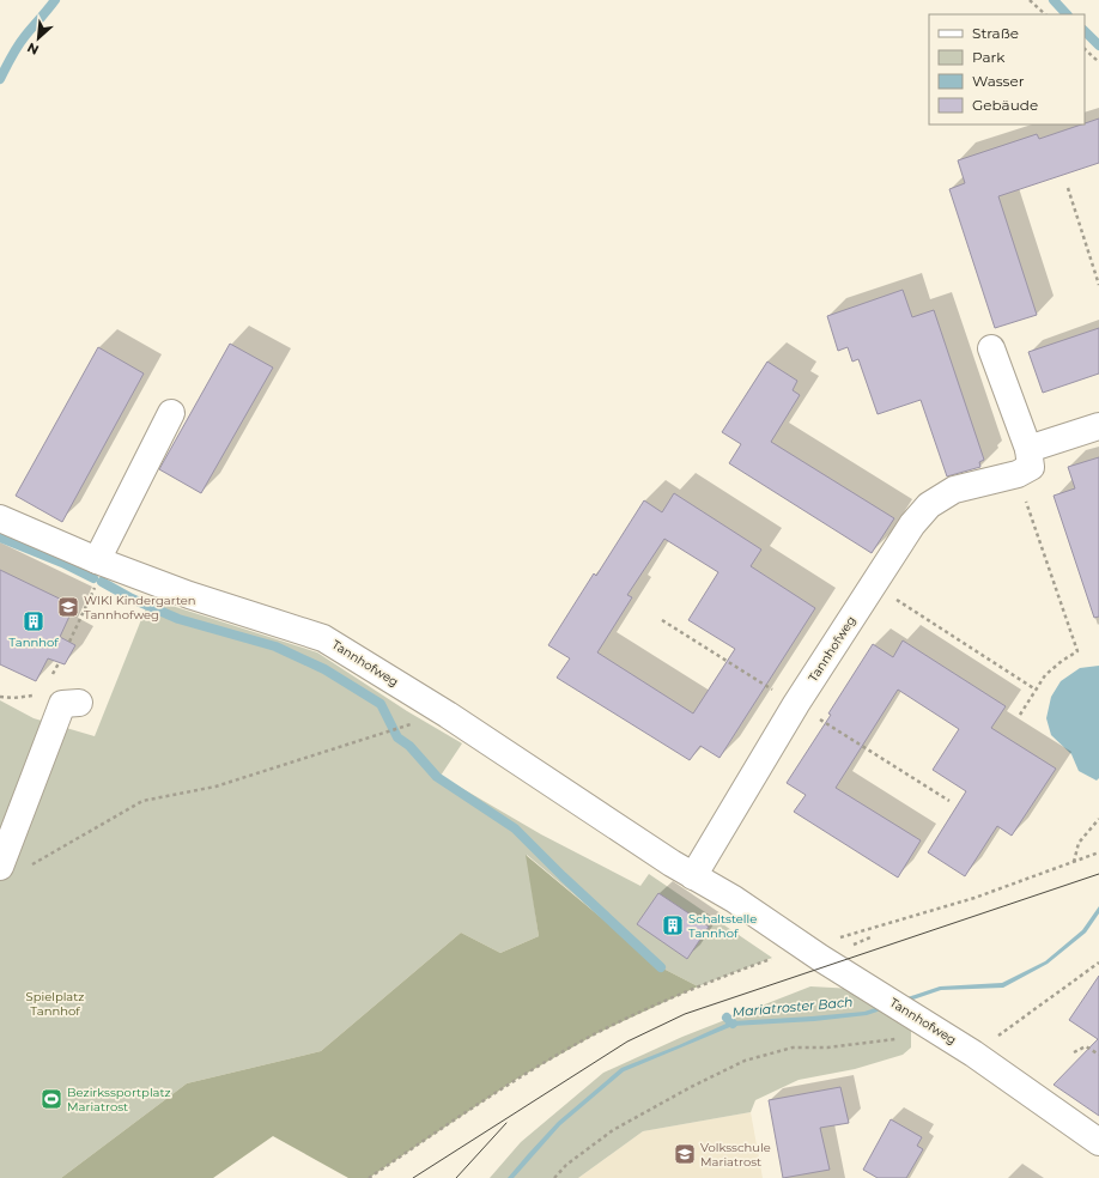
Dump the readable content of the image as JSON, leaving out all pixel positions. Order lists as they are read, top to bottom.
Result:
{
  "streets": {
    "street": ["Tannhofweg"]
  },
  "water": ["Mariatroster Bach"],
  "parks": ["Spielplatz Tannhof"],
  "places": {
    "school or university": ["WIKI Kindergarten Tannhofweg", "Volksschule Mariatrost"],
    "building": ["Tannhof", "Schaltstelle Tannhof"],
    "sports": ["Bezirkssportplatz Mariatrost"]
  },
  "legend": [
    "Straße",
    "Park",
    "Wasser",
    "Gebäude"
  ],
  "north": "bottom left"
}
